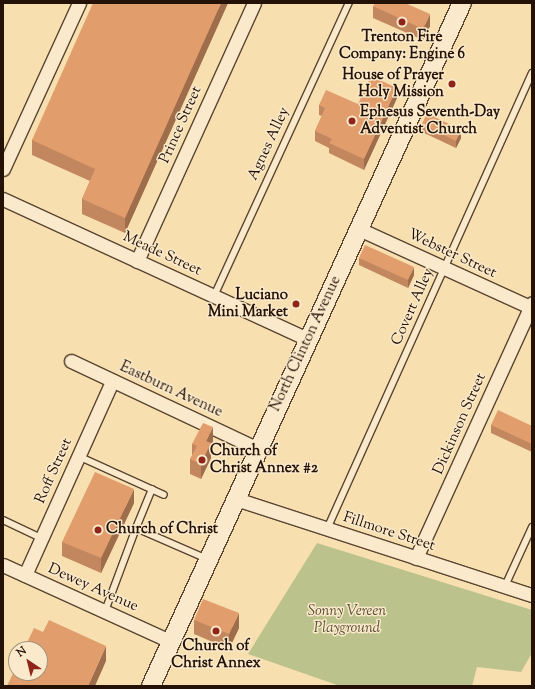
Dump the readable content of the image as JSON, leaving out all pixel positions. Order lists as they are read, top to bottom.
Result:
{
  "streets": {
    "street": [
      "Prince Street",
      "Meade Street",
      "Webster Street",
      "North Clinton Avenue",
      "Eastburn Avenue",
      "Dickinson Street",
      "Roff Street",
      "Fillmore Street",
      "Dewey Avenue"
    ],
    "lane": ["Agnes Alley", "Covert Alley"]
  },
  "crossings": [
    ["Prince Street", "Meade Street"],
    ["Agnes Alley", "Meade Street"],
    ["Meade Street", "North Clinton Avenue"],
    ["Webster Street", "Covert Alley"],
    ["Webster Street", "North Clinton Avenue"],
    ["Webster Street", "Dickinson Street"],
    ["Covert Alley", "Fillmore Street"],
    ["North Clinton Avenue", "Eastburn Avenue"],
    ["North Clinton Avenue", "Fillmore Street"],
    ["North Clinton Avenue", "Dewey Avenue"],
    ["Eastburn Avenue", "Roff Street"],
    ["Dickinson Street", "Fillmore Street"],
    ["Roff Street", "Dewey Avenue"]
  ],
  "parks": ["Sonny Vereen Playground"],
  "places": [
    "Trenton Fire Company: Engine 6",
    "House of Prayer Holy Mission",
    "Ephesus Seventh-Day Adventist Church",
    "Luciano Mini Market",
    "Church of Christ Annex #2",
    "Church of Christ",
    "Church of Christ Annex"
  ],
  "north": "top left"
}
